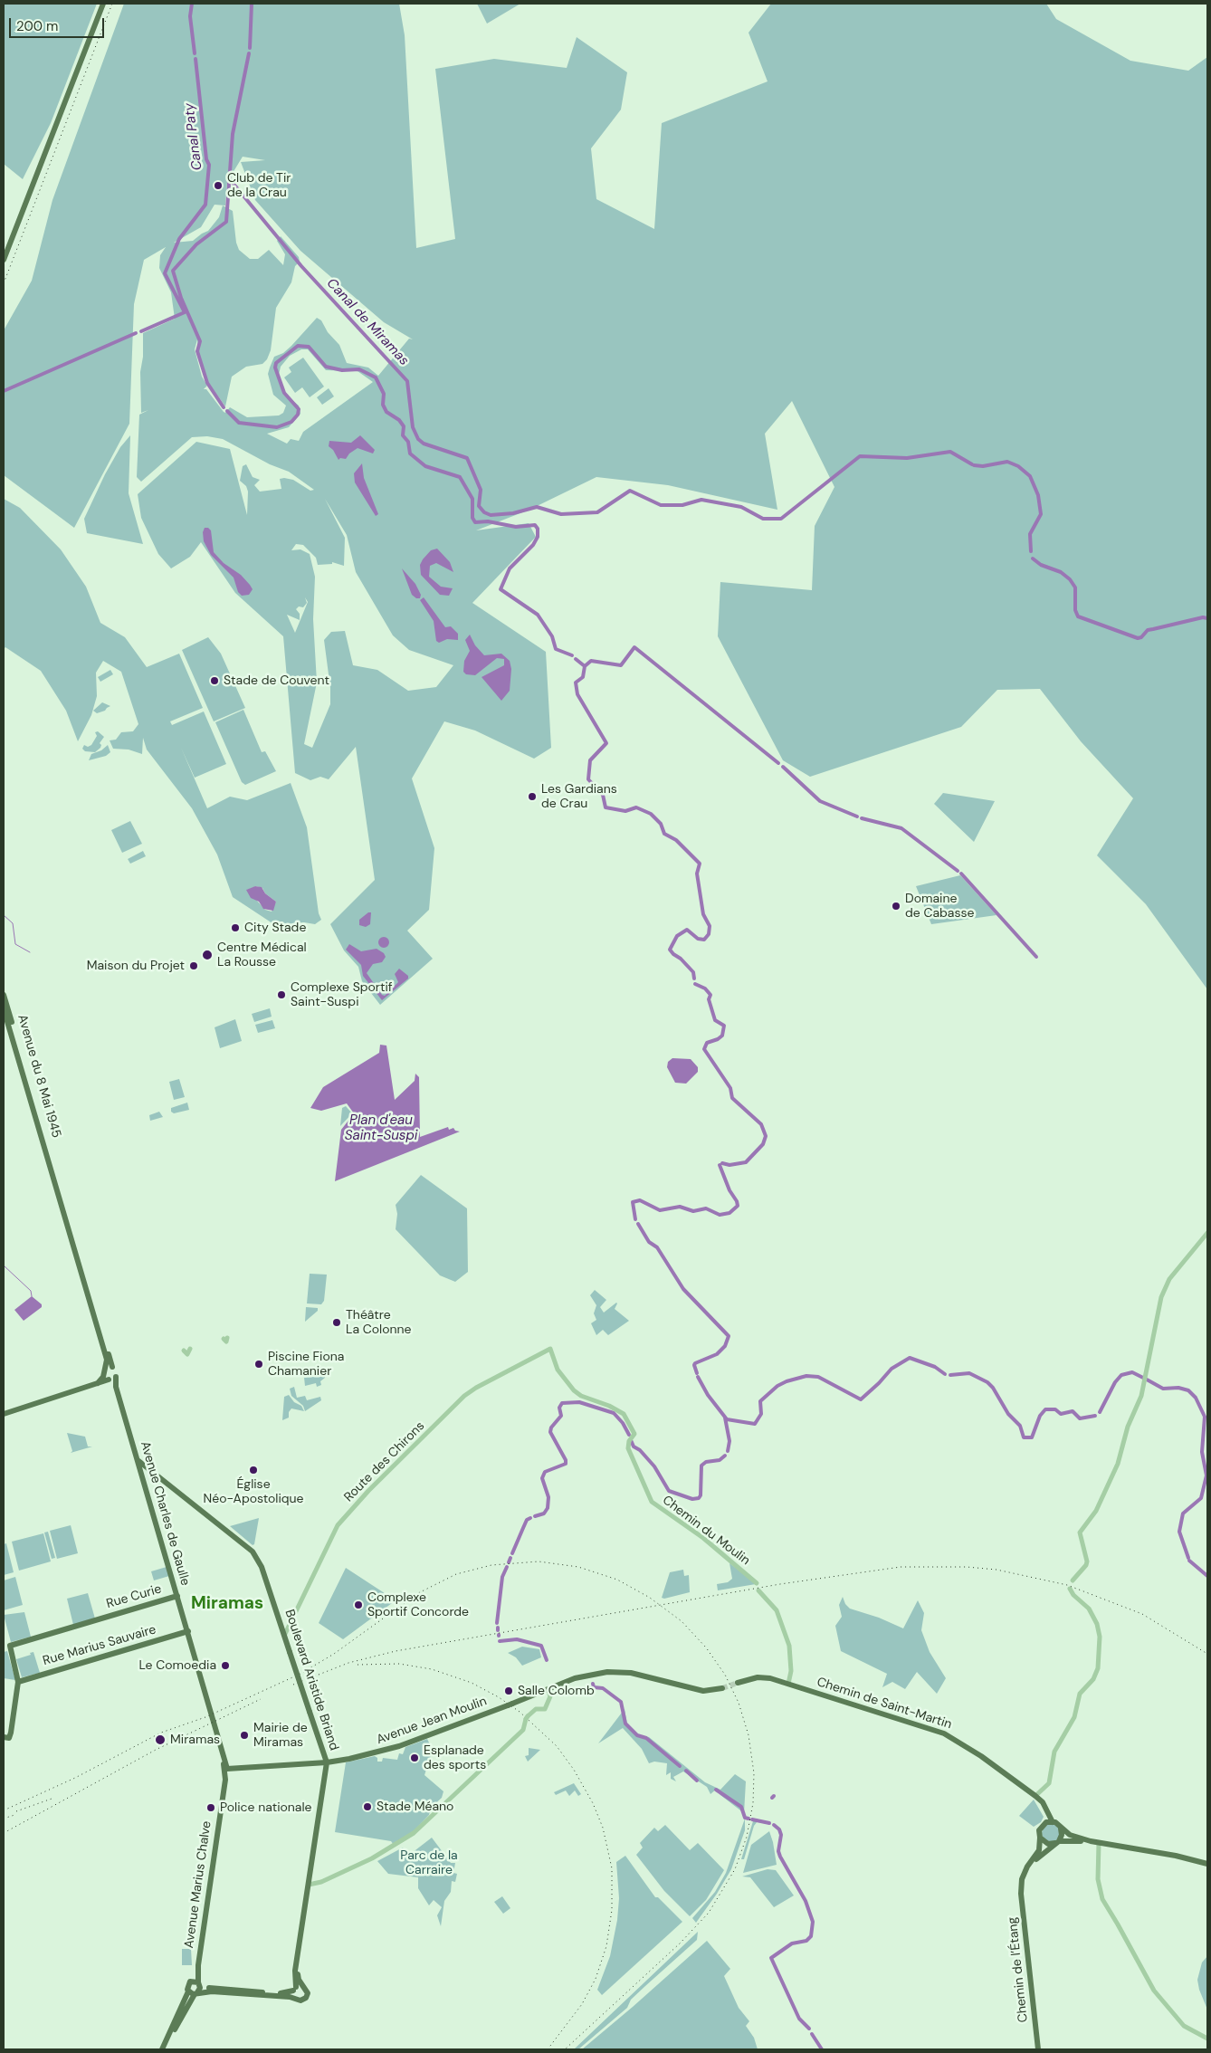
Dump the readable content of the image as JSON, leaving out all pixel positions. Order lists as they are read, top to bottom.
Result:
{
  "streets": {
    "main road": [
      "Avenue du 8 Mai 1945",
      "Avenue Charles de Gaulle",
      "Rue Curie",
      "Rue Marius Sauvaire",
      "Boulevard Aristide Briand",
      "Chemin de Saint-Martin",
      "Avenue Jean Moulin",
      "Avenue Marius Chalve",
      "Chemin de l’Étang"
    ],
    "street": ["Route des Chirons", "Chemin du Moulin"]
  },
  "crossings": [
    ["Route des Chirons", "Chemin du Moulin"],
    ["Route des Chirons", "Boulevard Aristide Briand"],
    ["Avenue Charles de Gaulle", "Rue Curie"],
    ["Avenue Charles de Gaulle", "Rue Marius Sauvaire"],
    ["Avenue Charles de Gaulle", "Boulevard Aristide Briand"],
    ["Avenue Charles de Gaulle", "Avenue Jean Moulin"],
    ["Avenue Charles de Gaulle", "Avenue Marius Chalve"],
    ["Rue Curie", "Rue Marius Sauvaire"],
    ["Boulevard Aristide Briand", "Avenue Jean Moulin"],
    ["Avenue Jean Moulin", "Avenue Marius Chalve"]
  ],
  "districts": ["Miramas"],
  "water": ["Canal Paty", "Canal de Miramas", "Plan d'eau Saint-Suspi"],
  "parks": ["Parc de la Carraire"],
  "places": [
    "Club de Tir de la Crau",
    "Stade de Couvent",
    "Les Gardians de Crau",
    "Domaine de Cabasse",
    "City Stade",
    "Centre Médical La Rousse",
    "Maison du Projet",
    "Complexe Sportif Saint-Suspi",
    "Théâtre La Colonne",
    "Piscine Fiona Chamanier",
    "Église Néo-Apostolique",
    "Complexe Sportif Concorde",
    "Le Comoedia",
    "Salle Colomb",
    "Mairie de Miramas",
    "Miramas",
    "Esplanade des sports",
    "Stade Méano",
    "Police nationale"
  ],
  "scale_bar": "200 m"
}
